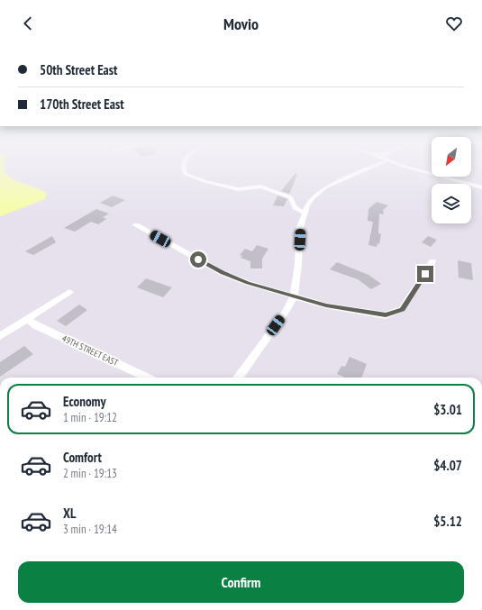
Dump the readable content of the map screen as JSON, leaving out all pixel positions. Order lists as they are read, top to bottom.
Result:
{
  "streets": {
    "street": ["49TH STREET EAST"]
  },
  "north": "bottom left",
  "page": {
    "header": "Movio",
    "banner": ["50th Street East", "170th Street East"],
    "list": [
      {
        "name": "Economy",
        "note": "1 min · 19:12",
        "value": "$3.01"
      },
      {
        "name": "Comfort",
        "note": "2 min · 19:13",
        "value": "$4.07"
      },
      {
        "name": "XL",
        "note": "3 min · 19:14",
        "value": "$5.12"
      }
    ],
    "buttons": "Confirm"
  }
}
